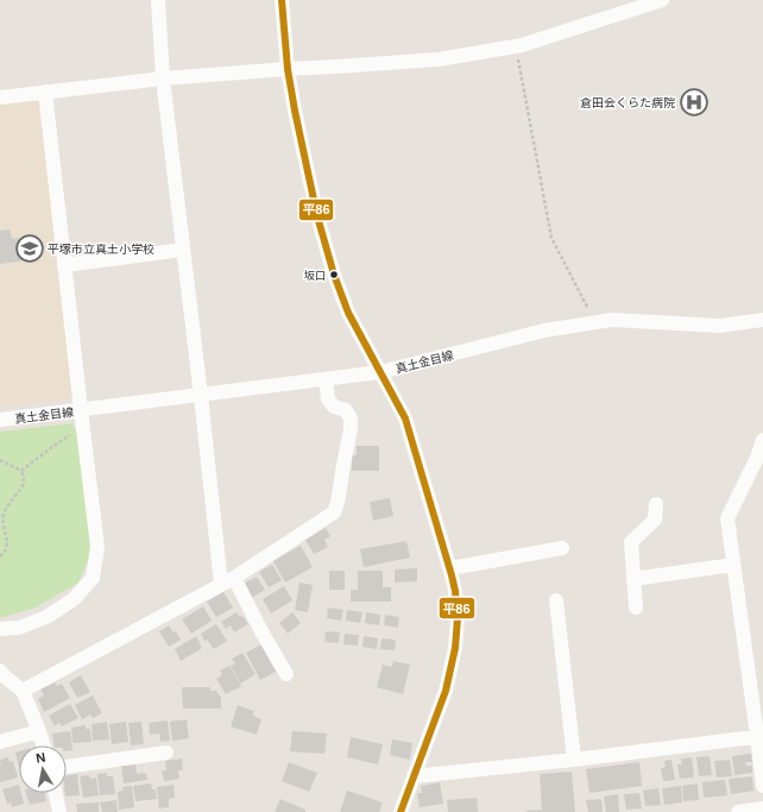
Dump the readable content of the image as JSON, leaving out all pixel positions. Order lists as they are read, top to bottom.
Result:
{
  "streets": {
    "street": ["真土金目線"]
  },
  "places": {
    "hospital": ["倉田会くらた病院"],
    "school or university": ["平塚市立真土小学校"],
    "other": ["坂口"]
  },
  "lines": ["transit line 平86"],
  "north": "top"
}
